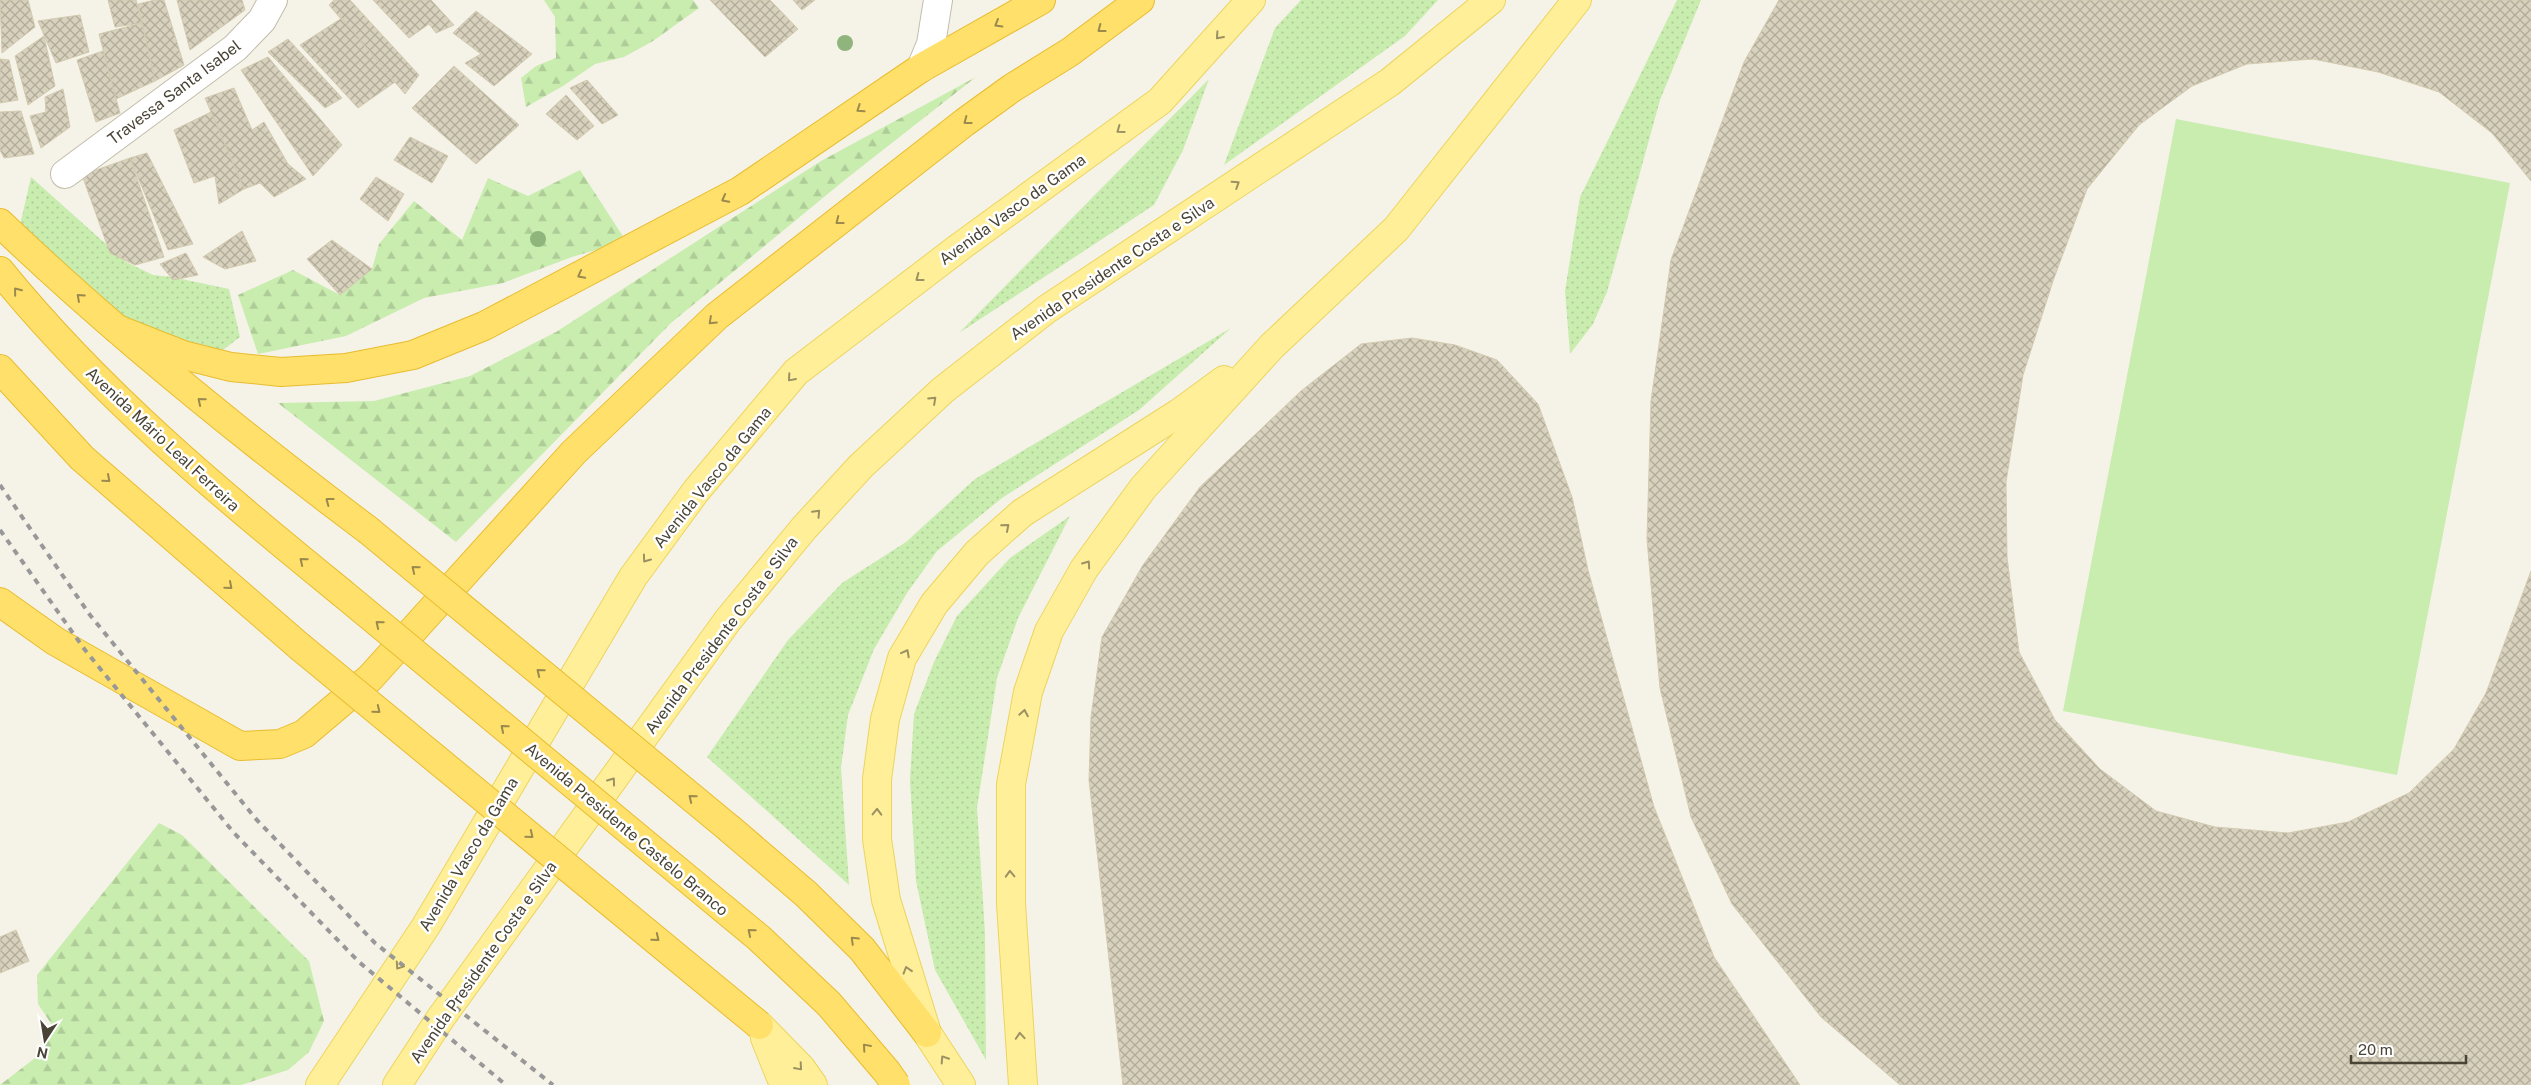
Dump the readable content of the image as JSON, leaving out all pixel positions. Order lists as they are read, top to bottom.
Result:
{
  "streets": {
    "highway": ["Avenida Mário Leal Ferreira", "Avenida Presidente Castelo Branco"],
    "main road": ["Avenida Vasco da Gama", "Avenida Presidente Costa e Silva"],
    "street": ["Travessa Santa Isabel"]
  },
  "crossings": [
    ["Avenida Mário Leal Ferreira", "Avenida Presidente Castelo Branco"]
  ],
  "one_way": ["Avenida Vasco da Gama", "Avenida Presidente Costa e Silva"],
  "scale_bar": "20 m",
  "north": "bottom"
}
